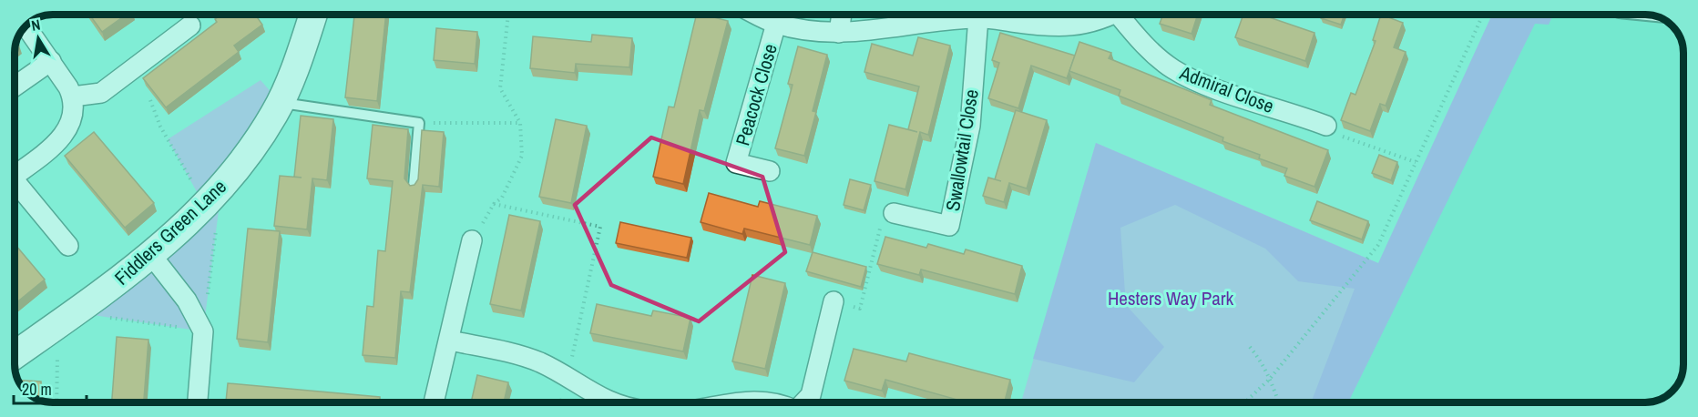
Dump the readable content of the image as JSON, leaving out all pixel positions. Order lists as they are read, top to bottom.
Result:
{
  "streets": {
    "street": [
      "Admiral Close",
      "Peacock Close",
      "Swallowtail Close",
      "Fiddlers Green Lane"
    ]
  },
  "parks": ["Hesters Way Park"],
  "scale_bar": "20 m",
  "north": "top"
}
